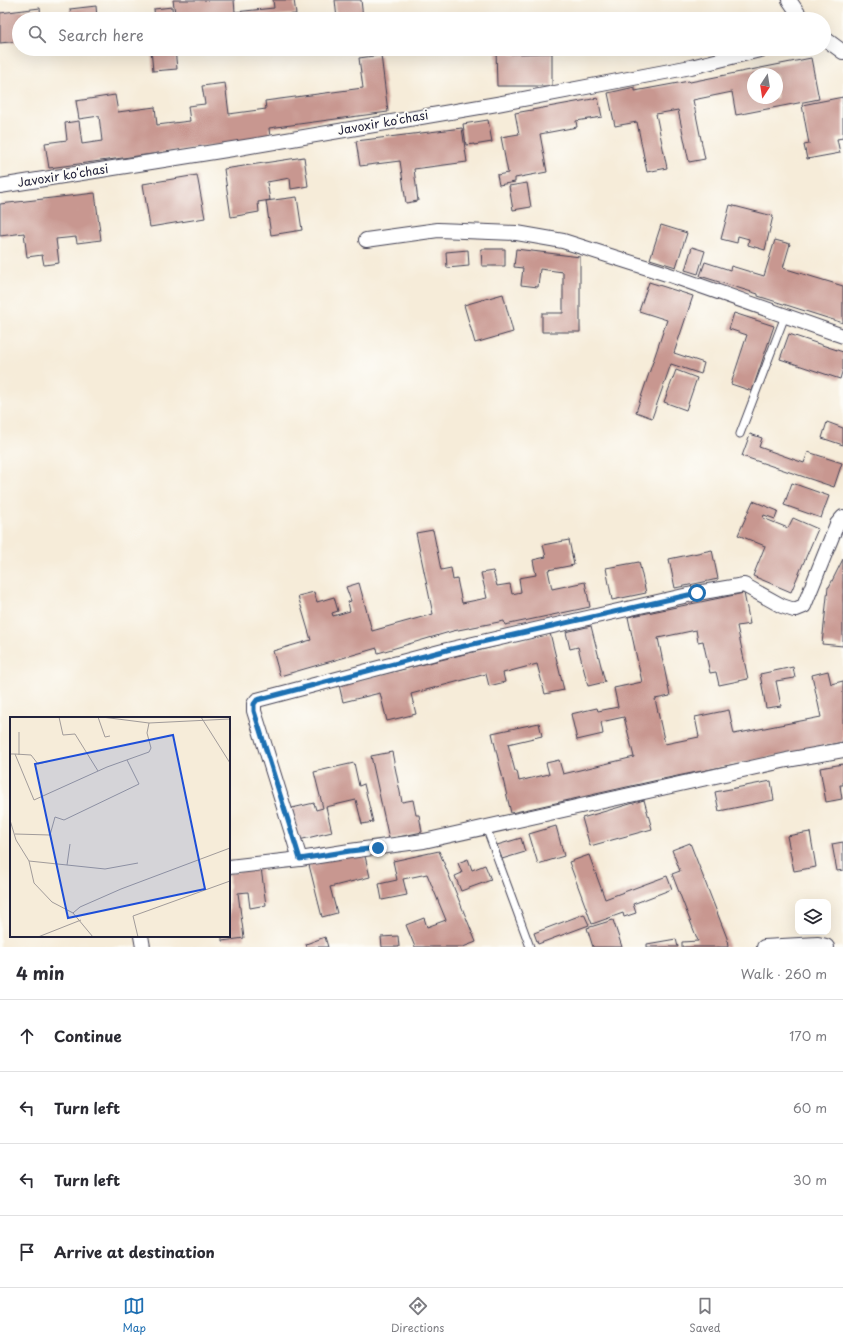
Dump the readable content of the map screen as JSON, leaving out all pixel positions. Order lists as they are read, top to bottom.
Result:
{
  "streets": {
    "street": ["Javoxir koʻchasi"]
  },
  "north": "bottom",
  "page": {
    "search": "Search here",
    "heading": ["4 min", "Walk · 260 m"],
    "list": [
      ["Continue", "170 m"],
      ["Turn left", "60 m"],
      ["Turn left", "30 m"],
      "Arrive at destination"
    ],
    "nav": ["Map", "Directions", "Saved"]
  }
}
